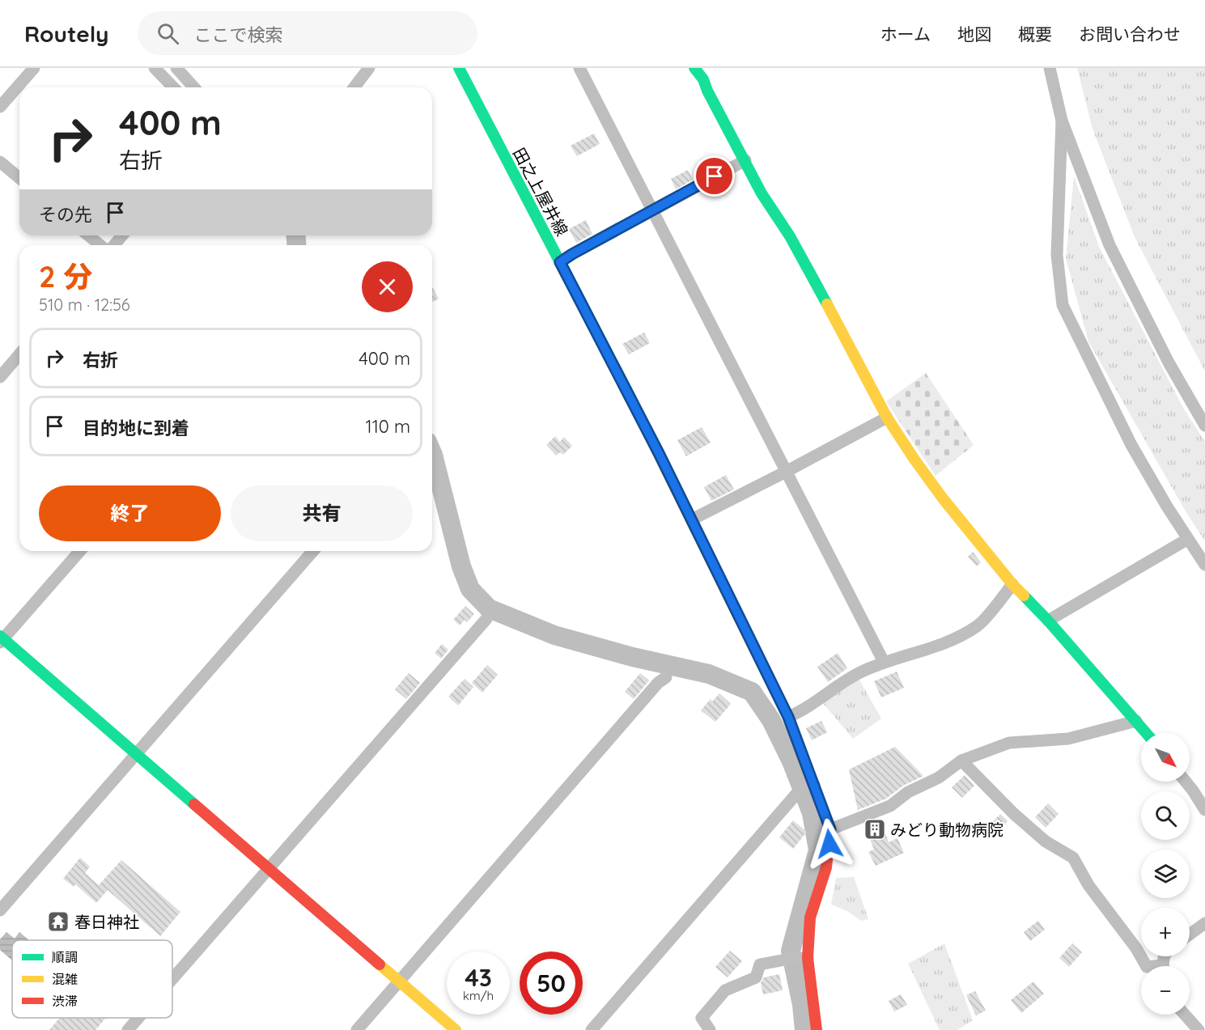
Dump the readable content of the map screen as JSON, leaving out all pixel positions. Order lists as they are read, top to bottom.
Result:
{
  "streets": {
    "street": ["田之上屋井線"]
  },
  "places": {
    "building": ["みどり動物病院"],
    "temple": ["春日神社"]
  },
  "legend": ["順調", "混雑", "渋滞"],
  "north": "bottom right",
  "page": {
    "header": "Routely",
    "search": "ここで検索",
    "nav": [
      "ホーム",
      "地図",
      "概要",
      "お問い合わせ"
    ],
    "turn": ["400 m", "右折"],
    "then": "その先",
    "heading": ["2 分", "510 m · 12:56"],
    "list": [
      {
        "name": "右折",
        "value": "400 m"
      },
      {
        "name": "目的地に到着",
        "value": "110 m"
      }
    ],
    "buttons": ["終了", "共有"],
    "map_buttons": ["+", "−"],
    "speed": "43 km/h",
    "limit": "50"
  }
}
